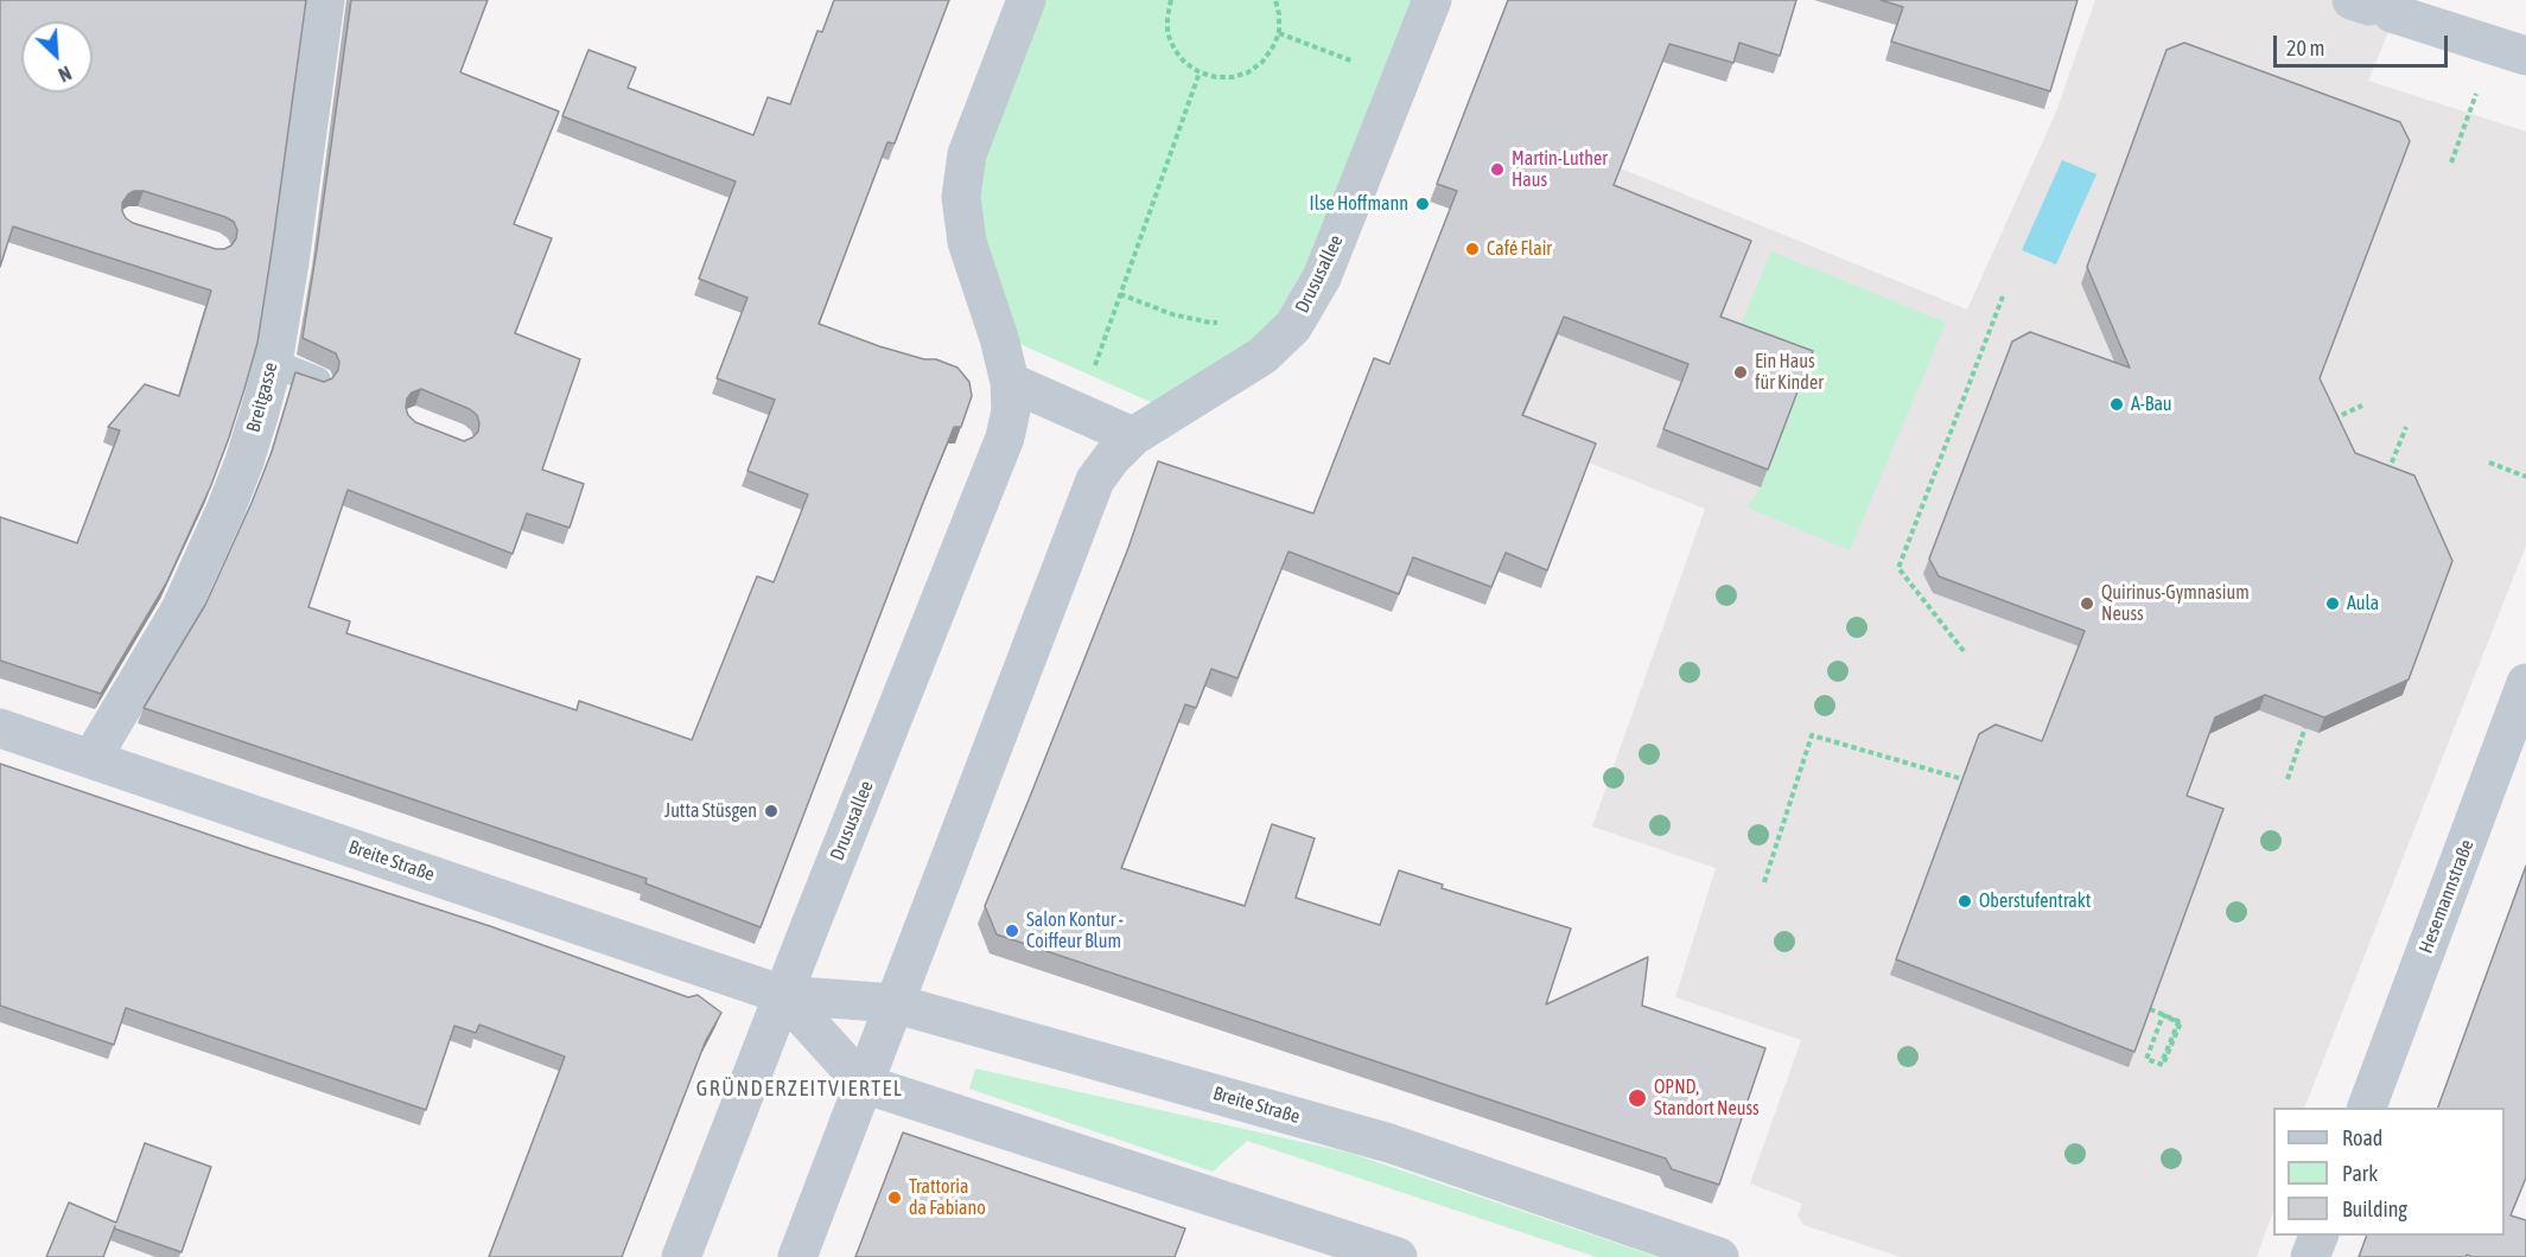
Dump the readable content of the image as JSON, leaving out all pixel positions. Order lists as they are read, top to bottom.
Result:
{
  "streets": {
    "street": [
      "Drususallee",
      "Breitgasse",
      "Breite Straße",
      "Hesemannstraße"
    ]
  },
  "crossings": [
    ["Drususallee", "Breite Straße"],
    ["Breitgasse", "Breite Straße"]
  ],
  "districts": ["GRÜNDERZEITVIERTEL"],
  "places": [
    "Martin-Luther Haus",
    "Ilse Hoffmann",
    "Café Flair",
    "Ein Haus für Kinder",
    "A-Bau",
    "Quirinus-Gymnasium Neuss",
    "Aula",
    "Jutta Stüsgen",
    "Oberstufentrakt",
    "Salon Kontur - Coiffeur Blum",
    "OPND, Standort Neuss",
    "Trattoria da Fabiano"
  ],
  "legend": ["Road", "Park", "Building"],
  "scale_bar": "20 m",
  "north": "bottom right"
}
